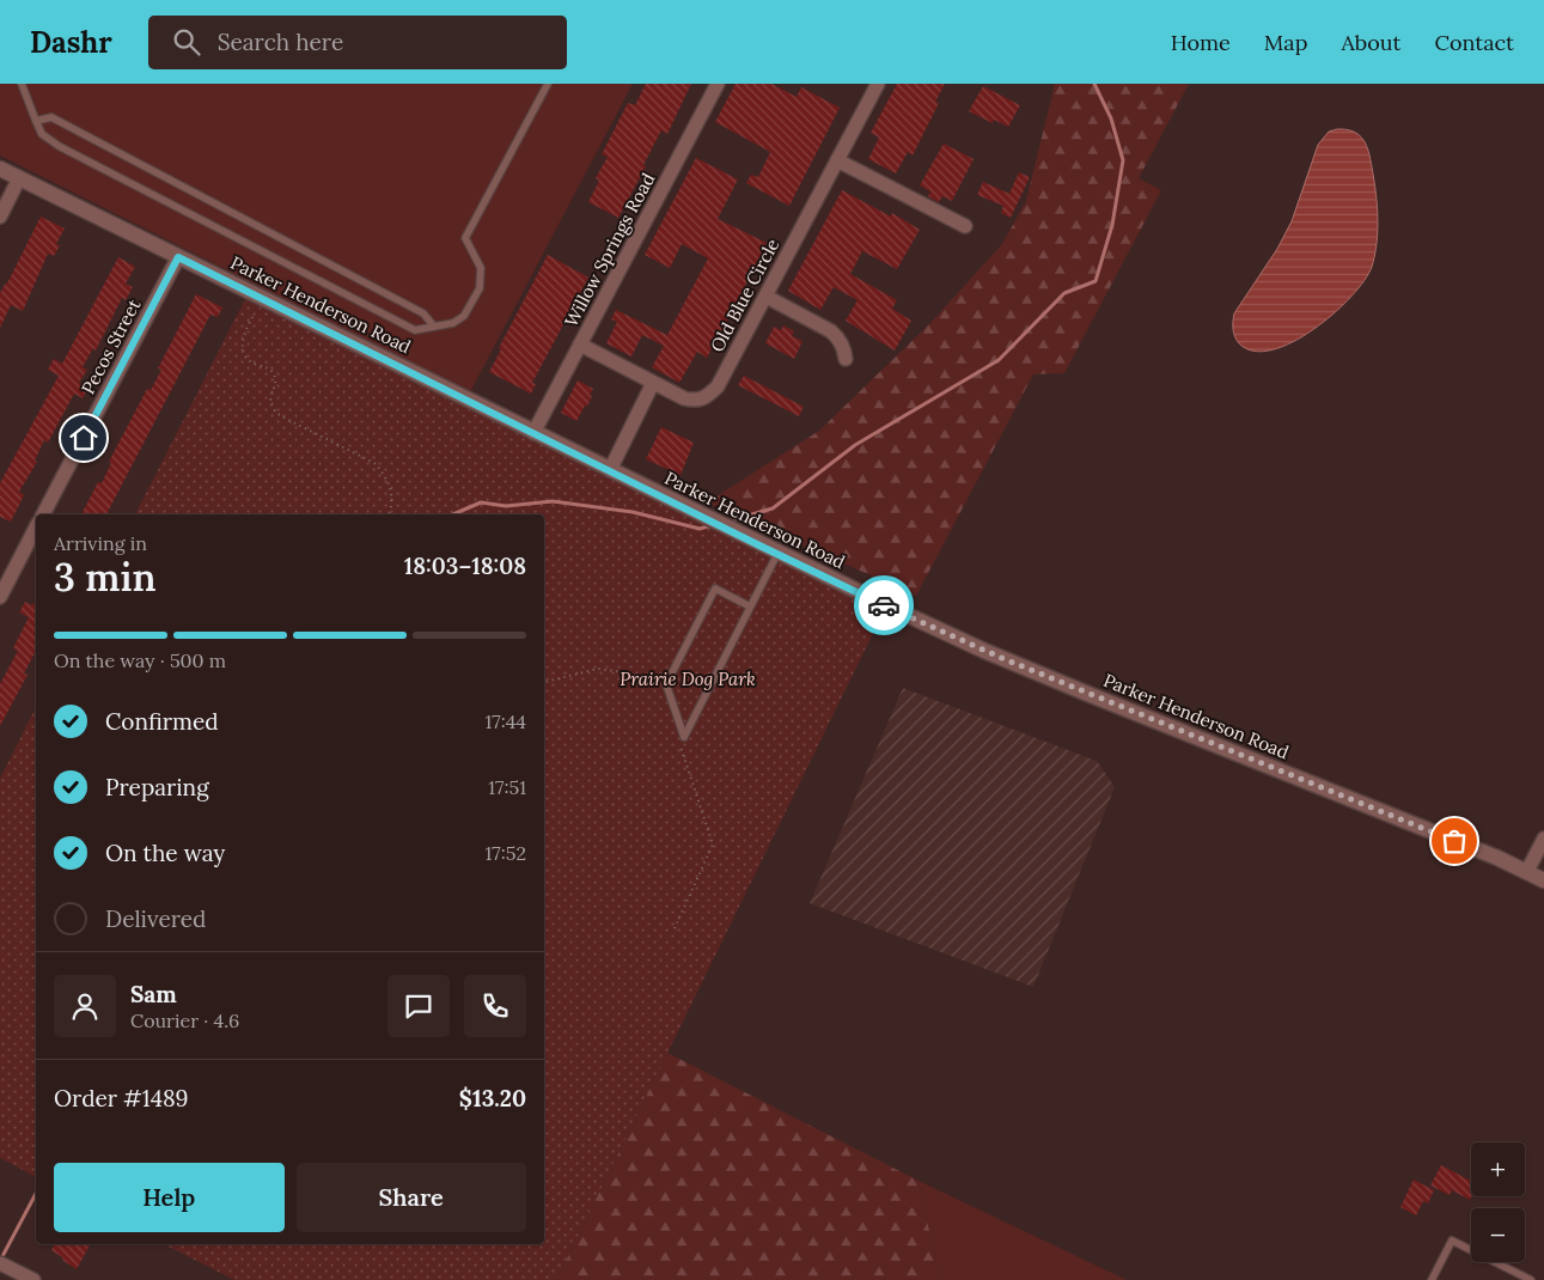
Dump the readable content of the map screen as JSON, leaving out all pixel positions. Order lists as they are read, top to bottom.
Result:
{
  "streets": {
    "street": [
      "Willow Springs Road",
      "Old Blue Circle",
      "Parker Henderson Road",
      "Pecos Street"
    ]
  },
  "crossings": [
    ["Willow Springs Road", "Old Blue Circle"],
    ["Willow Springs Road", "Parker Henderson Road"],
    ["Parker Henderson Road", "Pecos Street"]
  ],
  "parks": ["Prairie Dog Park"],
  "page": {
    "header": "Dashr",
    "search": "Search here",
    "nav": [
      "Home",
      "Map",
      "About",
      "Contact"
    ],
    "heading": ["3 min", "Arriving in", "18:03–18:08"],
    "panel": [
      "Sam",
      "Courier · 4.6",
      "Order #1489",
      "$13.20"
    ],
    "bar": "On the way · 500 m",
    "list": [
      ["Confirmed", "17:44"],
      ["Preparing", "17:51"],
      ["On the way", "17:52"],
      "Delivered"
    ],
    "map_buttons": ["+", "−"],
    "buttons": ["Help", "Share"]
  }
}
